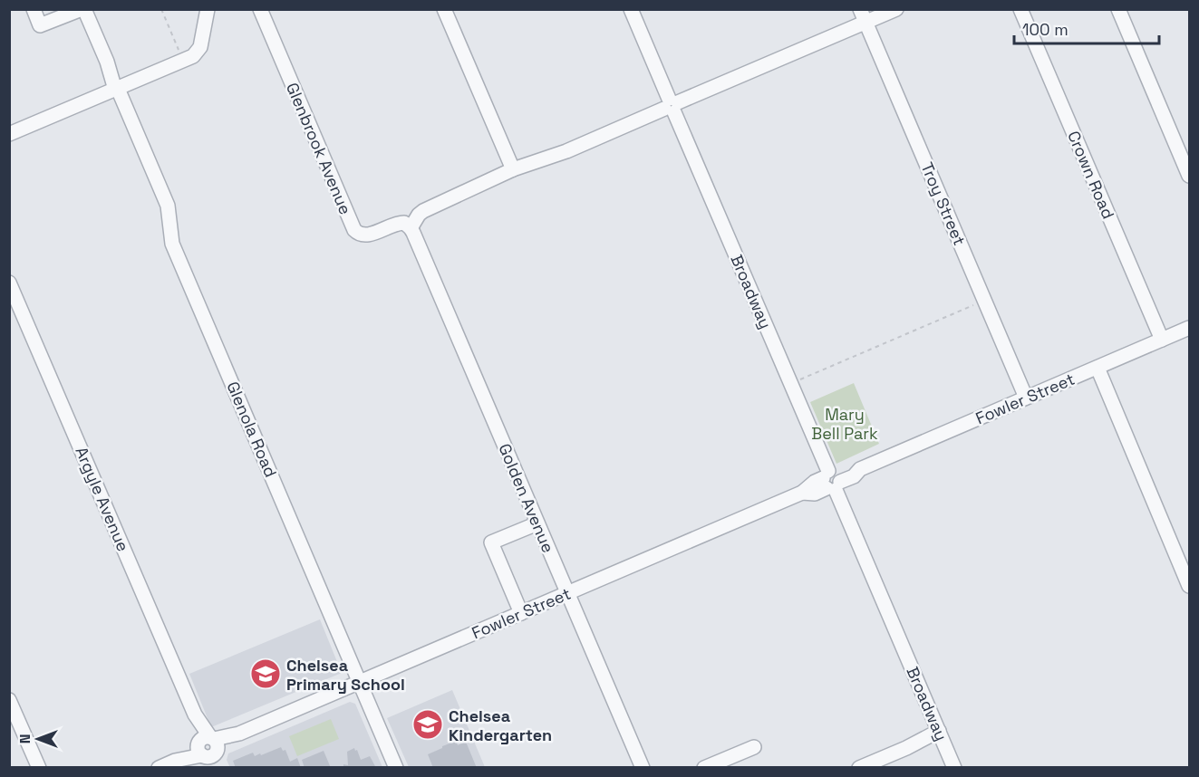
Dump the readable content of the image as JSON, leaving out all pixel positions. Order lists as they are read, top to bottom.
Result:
{
  "streets": {
    "street": [
      "Glenbrook Avenue",
      "Crown Road",
      "Troy Street",
      "Broadway",
      "Fowler Street",
      "Glenola Road",
      "Golden Avenue",
      "Argyle Avenue"
    ]
  },
  "crossings": [
    ["Glenbrook Avenue", "Golden Avenue"],
    ["Crown Road", "Fowler Street"],
    ["Troy Street", "Fowler Street"],
    ["Broadway", "Fowler Street"],
    ["Fowler Street", "Glenola Road"],
    ["Fowler Street", "Golden Avenue"],
    ["Fowler Street", "Argyle Avenue"]
  ],
  "parks": ["Mary Bell Park"],
  "places": {
    "school or university": ["Chelsea Primary School", "Chelsea Kindergarten"]
  },
  "scale_bar": "100 m",
  "north": "left"
}
